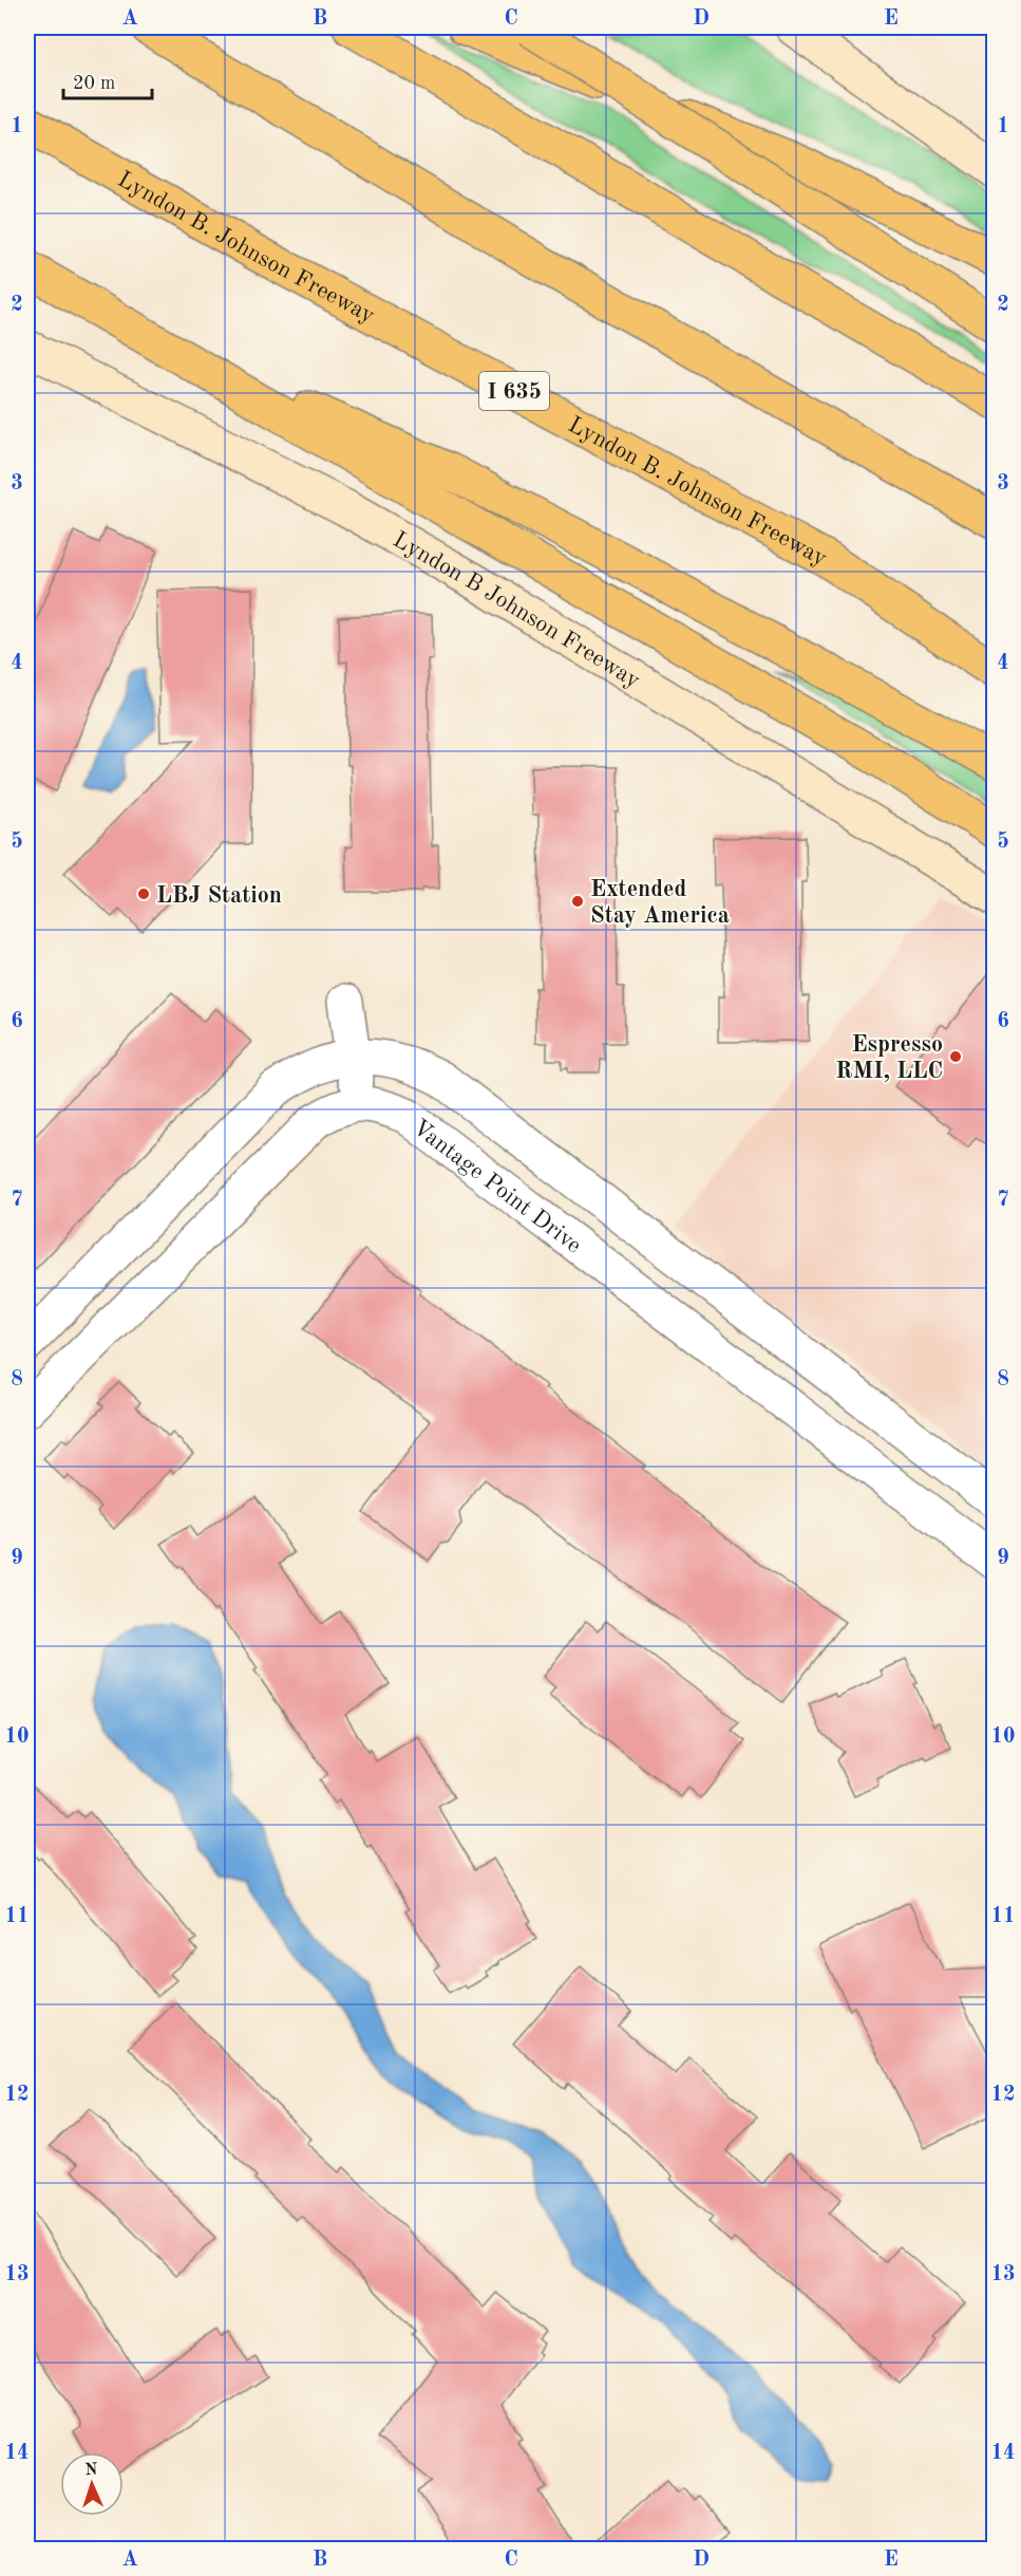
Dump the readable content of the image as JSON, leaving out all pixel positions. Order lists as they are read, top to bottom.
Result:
{
  "streets": {
    "highway": ["Lyndon B. Johnson Freeway", "I 635"],
    "main road": ["Lyndon B Johnson Freeway"],
    "street": ["Vantage Point Drive"]
  },
  "places": ["LBJ Station", "Extended Stay America", "Espresso RMI, LLC"],
  "scale_bar": "20 m",
  "north": "top",
  "grid": {
    "columns": [
      "A",
      "B",
      "C",
      "D",
      "E"
    ],
    "rows": [
      "1",
      "2",
      "3",
      "4",
      "5",
      "6",
      "7",
      "8",
      "9",
      "10",
      "11",
      "12",
      "13",
      "14"
    ]
  }
}
